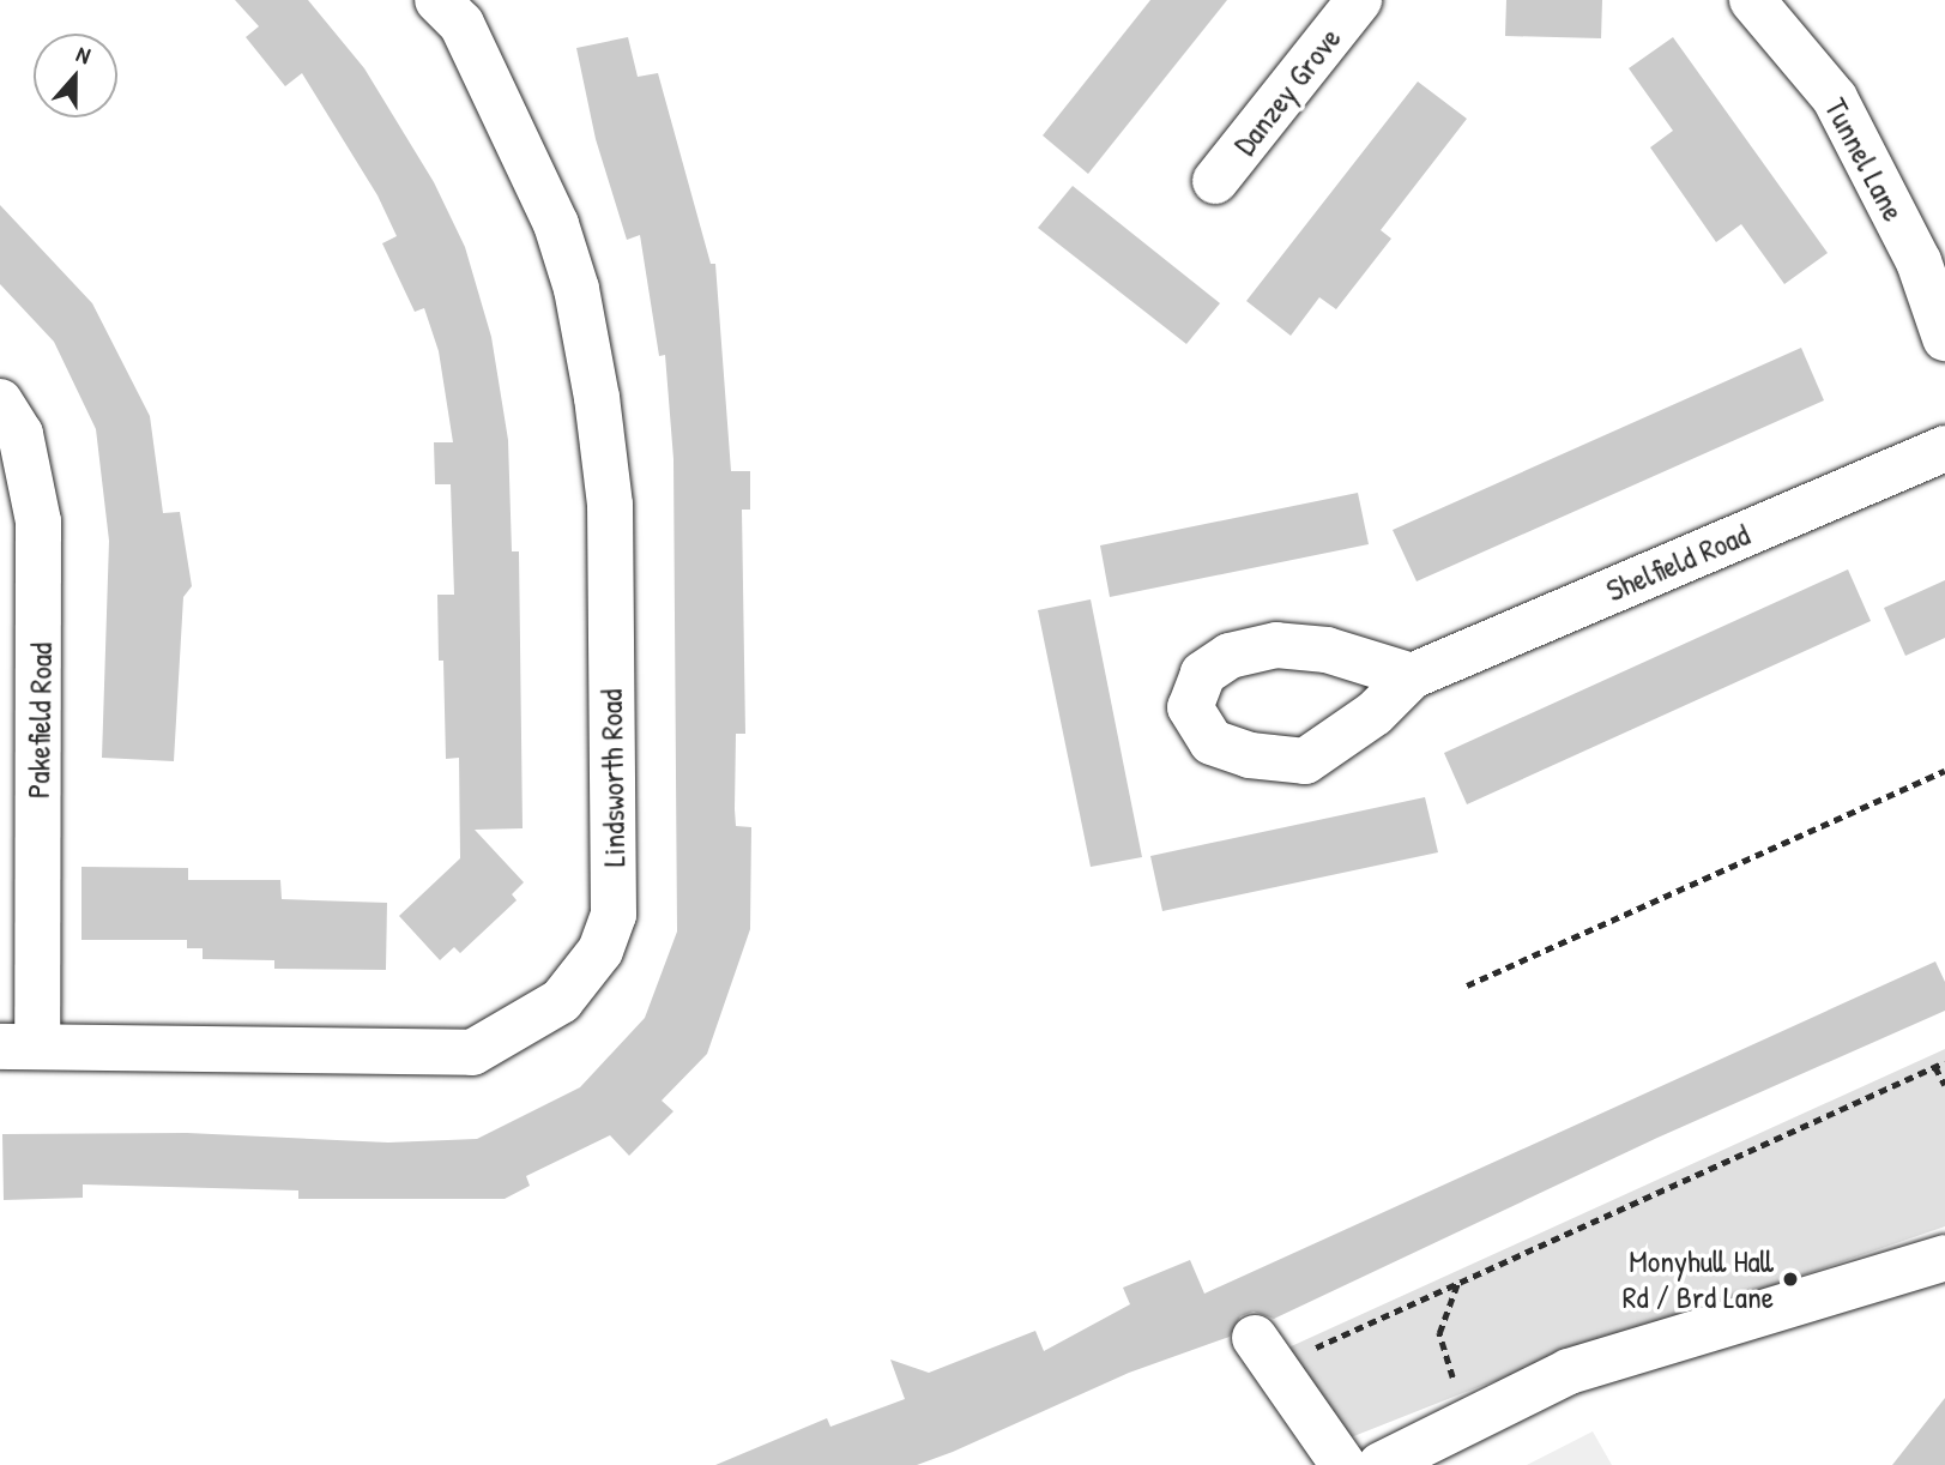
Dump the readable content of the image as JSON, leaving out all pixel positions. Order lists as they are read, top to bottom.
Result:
{
  "streets": {
    "street": [
      "Danzey Grove",
      "Tunnel Lane",
      "Shelfield Road",
      "Pakefield Road",
      "Lindsworth Road"
    ]
  },
  "crossings": [
    ["Pakefield Road", "Lindsworth Road"]
  ],
  "places": ["Monyhull Hall Rd / Brd Lane"],
  "north": "top"
}
